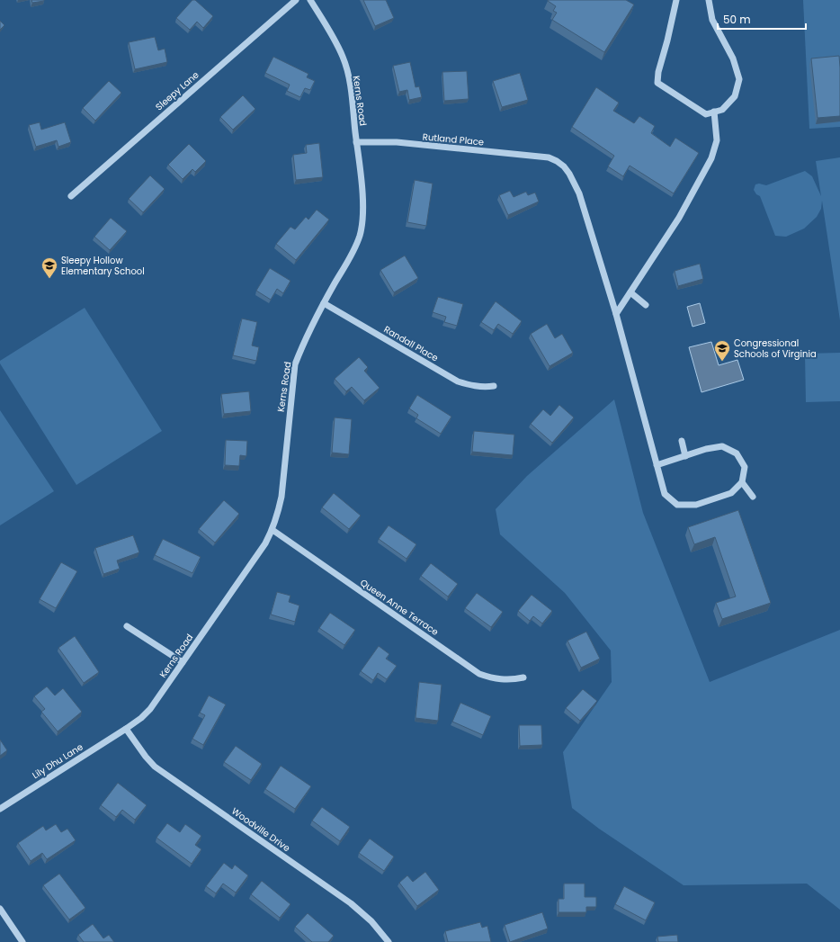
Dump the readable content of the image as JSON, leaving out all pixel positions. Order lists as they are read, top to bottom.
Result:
{
  "streets": {
    "street": [
      "Sleepy Lane",
      "Kerns Road",
      "Rutland Place",
      "Randall Place",
      "Queen Anne Terrace",
      "Lily Dhu Lane",
      "Woodville Drive"
    ]
  },
  "crossings": [
    ["Kerns Road", "Rutland Place"],
    ["Kerns Road", "Randall Place"],
    ["Kerns Road", "Queen Anne Terrace"],
    ["Kerns Road", "Lily Dhu Lane"],
    ["Kerns Road", "Woodville Drive"],
    ["Lily Dhu Lane", "Woodville Drive"]
  ],
  "places": {
    "school or university": ["Sleepy Hollow Elementary School", "Congressional Schools of Virginia"]
  },
  "scale_bar": "50 m"
}
